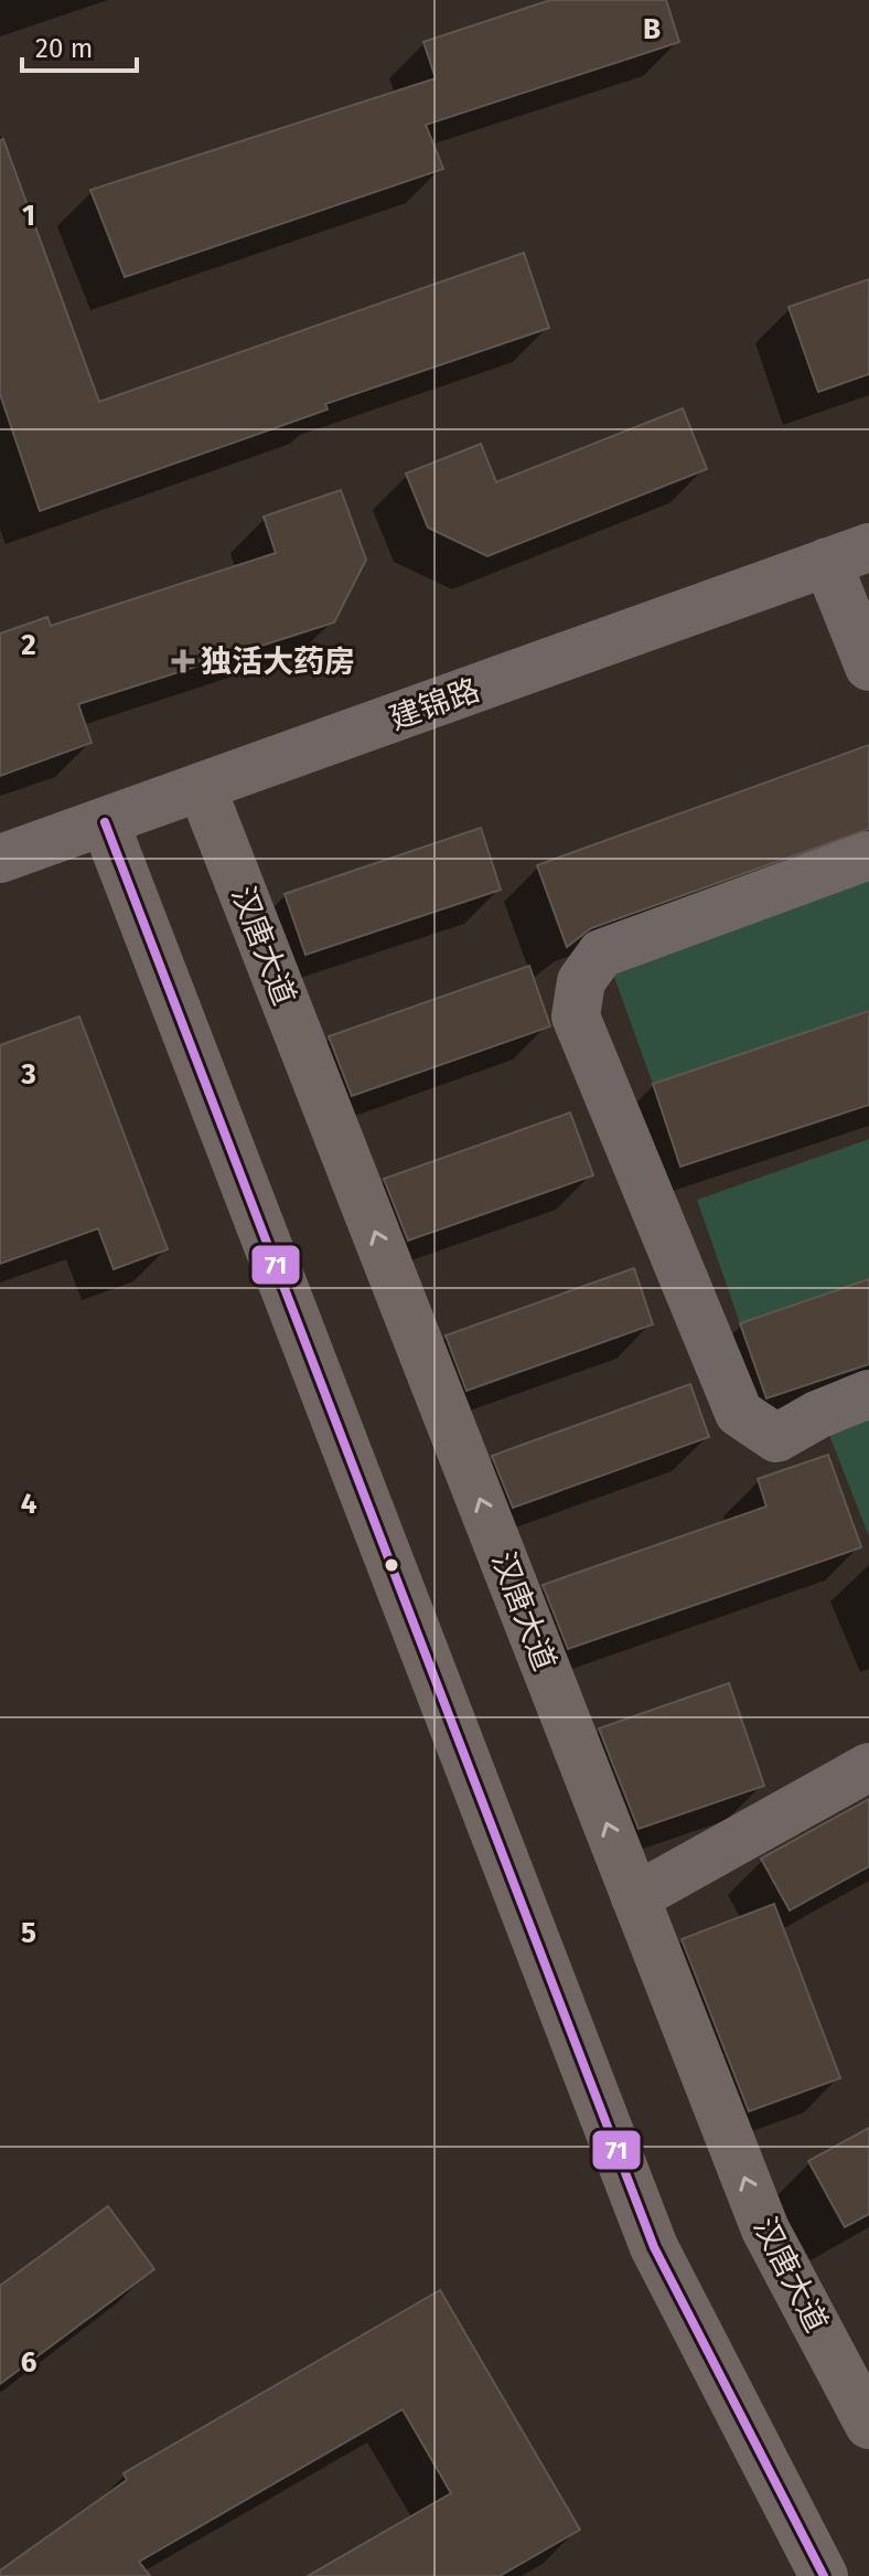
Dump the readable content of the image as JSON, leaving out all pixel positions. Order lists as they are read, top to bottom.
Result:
{
  "streets": {
    "main road": ["汉唐大道"],
    "street": ["建锦路"]
  },
  "crossings": [
    ["建锦路", "汉唐大道"]
  ],
  "places": {
    "health": ["独活大药房"]
  },
  "lines": ["transit line 71"],
  "scale_bar": "20 m",
  "grid": {
    "columns": ["B"],
    "rows": [
      "1",
      "2",
      "3",
      "4",
      "5",
      "6"
    ]
  }
}
